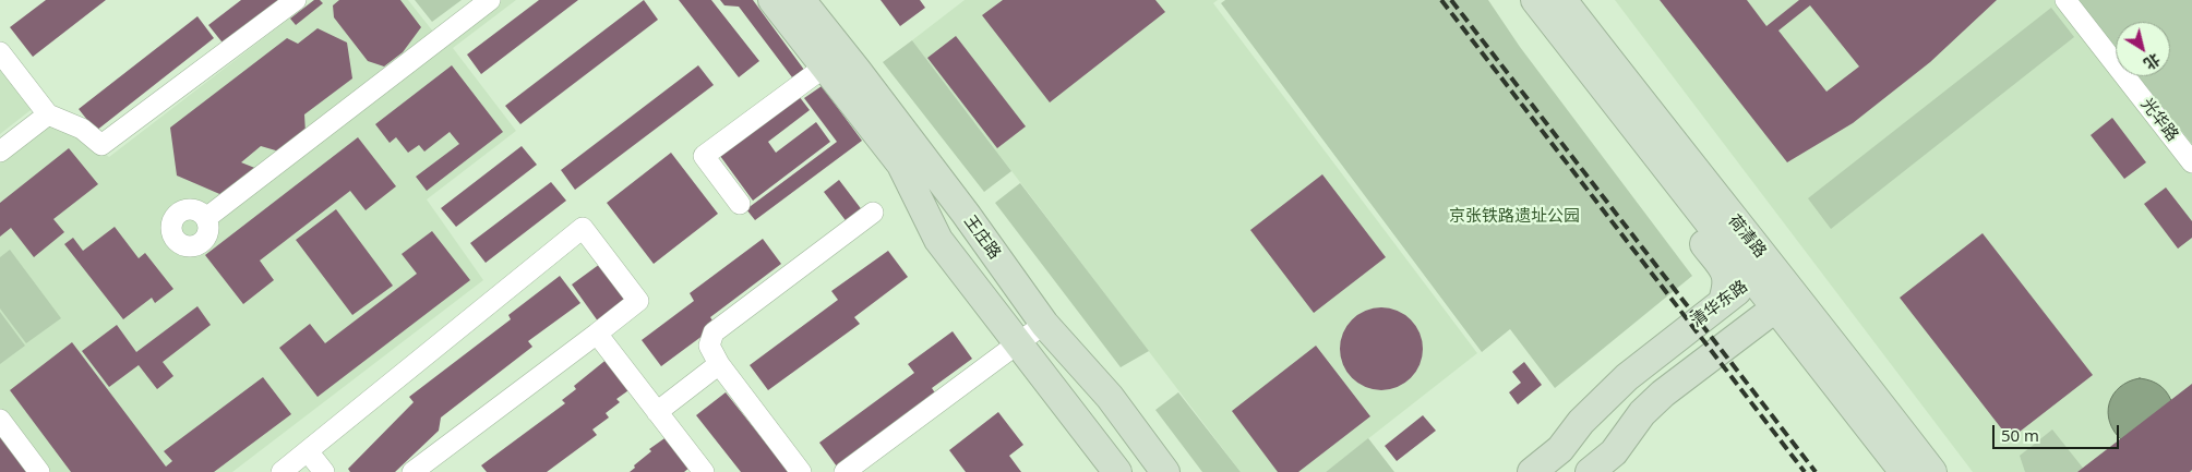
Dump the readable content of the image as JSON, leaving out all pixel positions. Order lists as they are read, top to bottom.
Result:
{
  "streets": {
    "main road": ["荷清路", "王庄路", "清华东路"],
    "street": ["光华路"]
  },
  "crossings": [
    ["荷清路", "清华东路"]
  ],
  "parks": ["京张铁路遗址公园"],
  "scale_bar": "50 m",
  "north": "bottom right"
}
